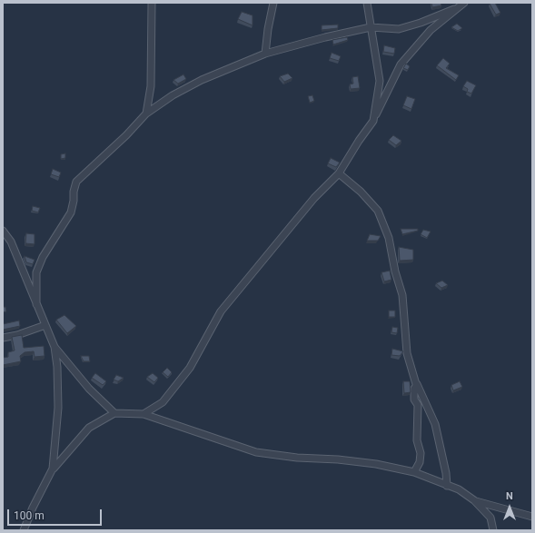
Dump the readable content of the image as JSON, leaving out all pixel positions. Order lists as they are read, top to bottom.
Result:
{
  "scale_bar": "100 m",
  "north": "top"
}
